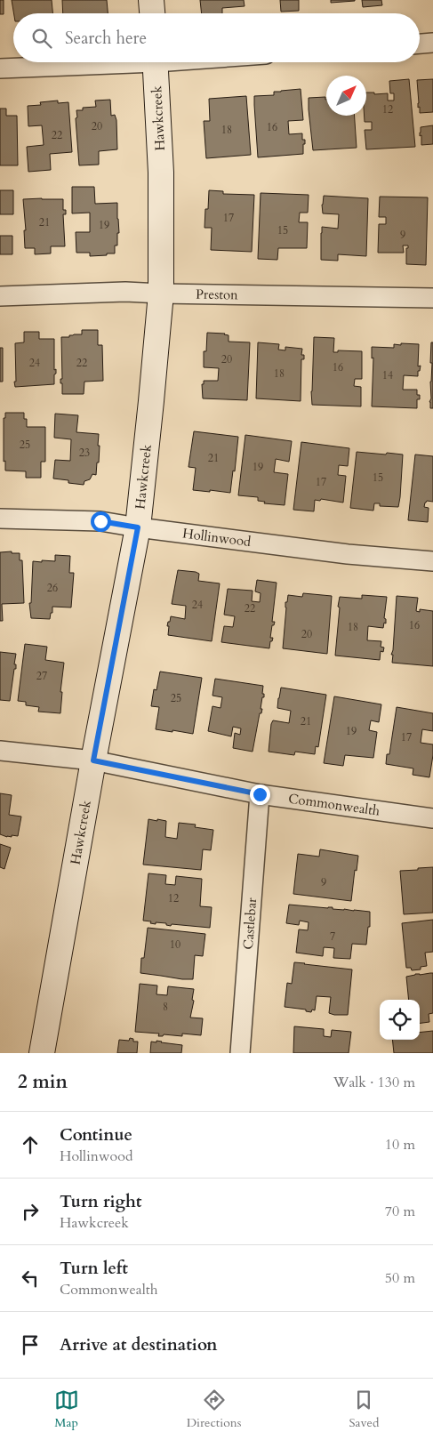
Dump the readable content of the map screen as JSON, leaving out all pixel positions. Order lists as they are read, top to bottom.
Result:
{
  "streets": {
    "street": [
      "Hawkcreek",
      "Preston",
      "Hollinwood",
      "Commonwealth",
      "Castlebar"
    ]
  },
  "crossings": [
    ["Hawkcreek", "Preston"],
    ["Hawkcreek", "Hollinwood"],
    ["Hawkcreek", "Commonwealth"],
    ["Commonwealth", "Castlebar"]
  ],
  "house_numbers": [
    "12",
    "20",
    "16",
    "18",
    "22",
    "17",
    "21",
    "19",
    "15",
    "9",
    "20",
    "24",
    "22",
    "16",
    "18",
    "14",
    "25",
    "23",
    "21",
    "19",
    "15",
    "17",
    "26",
    "24",
    "22",
    "16",
    "18",
    "20",
    "27",
    "25",
    "21",
    "19",
    "17",
    "9",
    "12",
    "7",
    "10",
    "8"
  ],
  "north": "top right",
  "page": {
    "search": "Search here",
    "heading": ["2 min", "Walk · 130 m"],
    "list": [
      ["Continue", "Hollinwood", "10 m"],
      ["Turn right", "Hawkcreek", "70 m"],
      ["Turn left", "Commonwealth", "50 m"],
      "Arrive at destination"
    ],
    "nav": ["Map", "Directions", "Saved"]
  }
}
